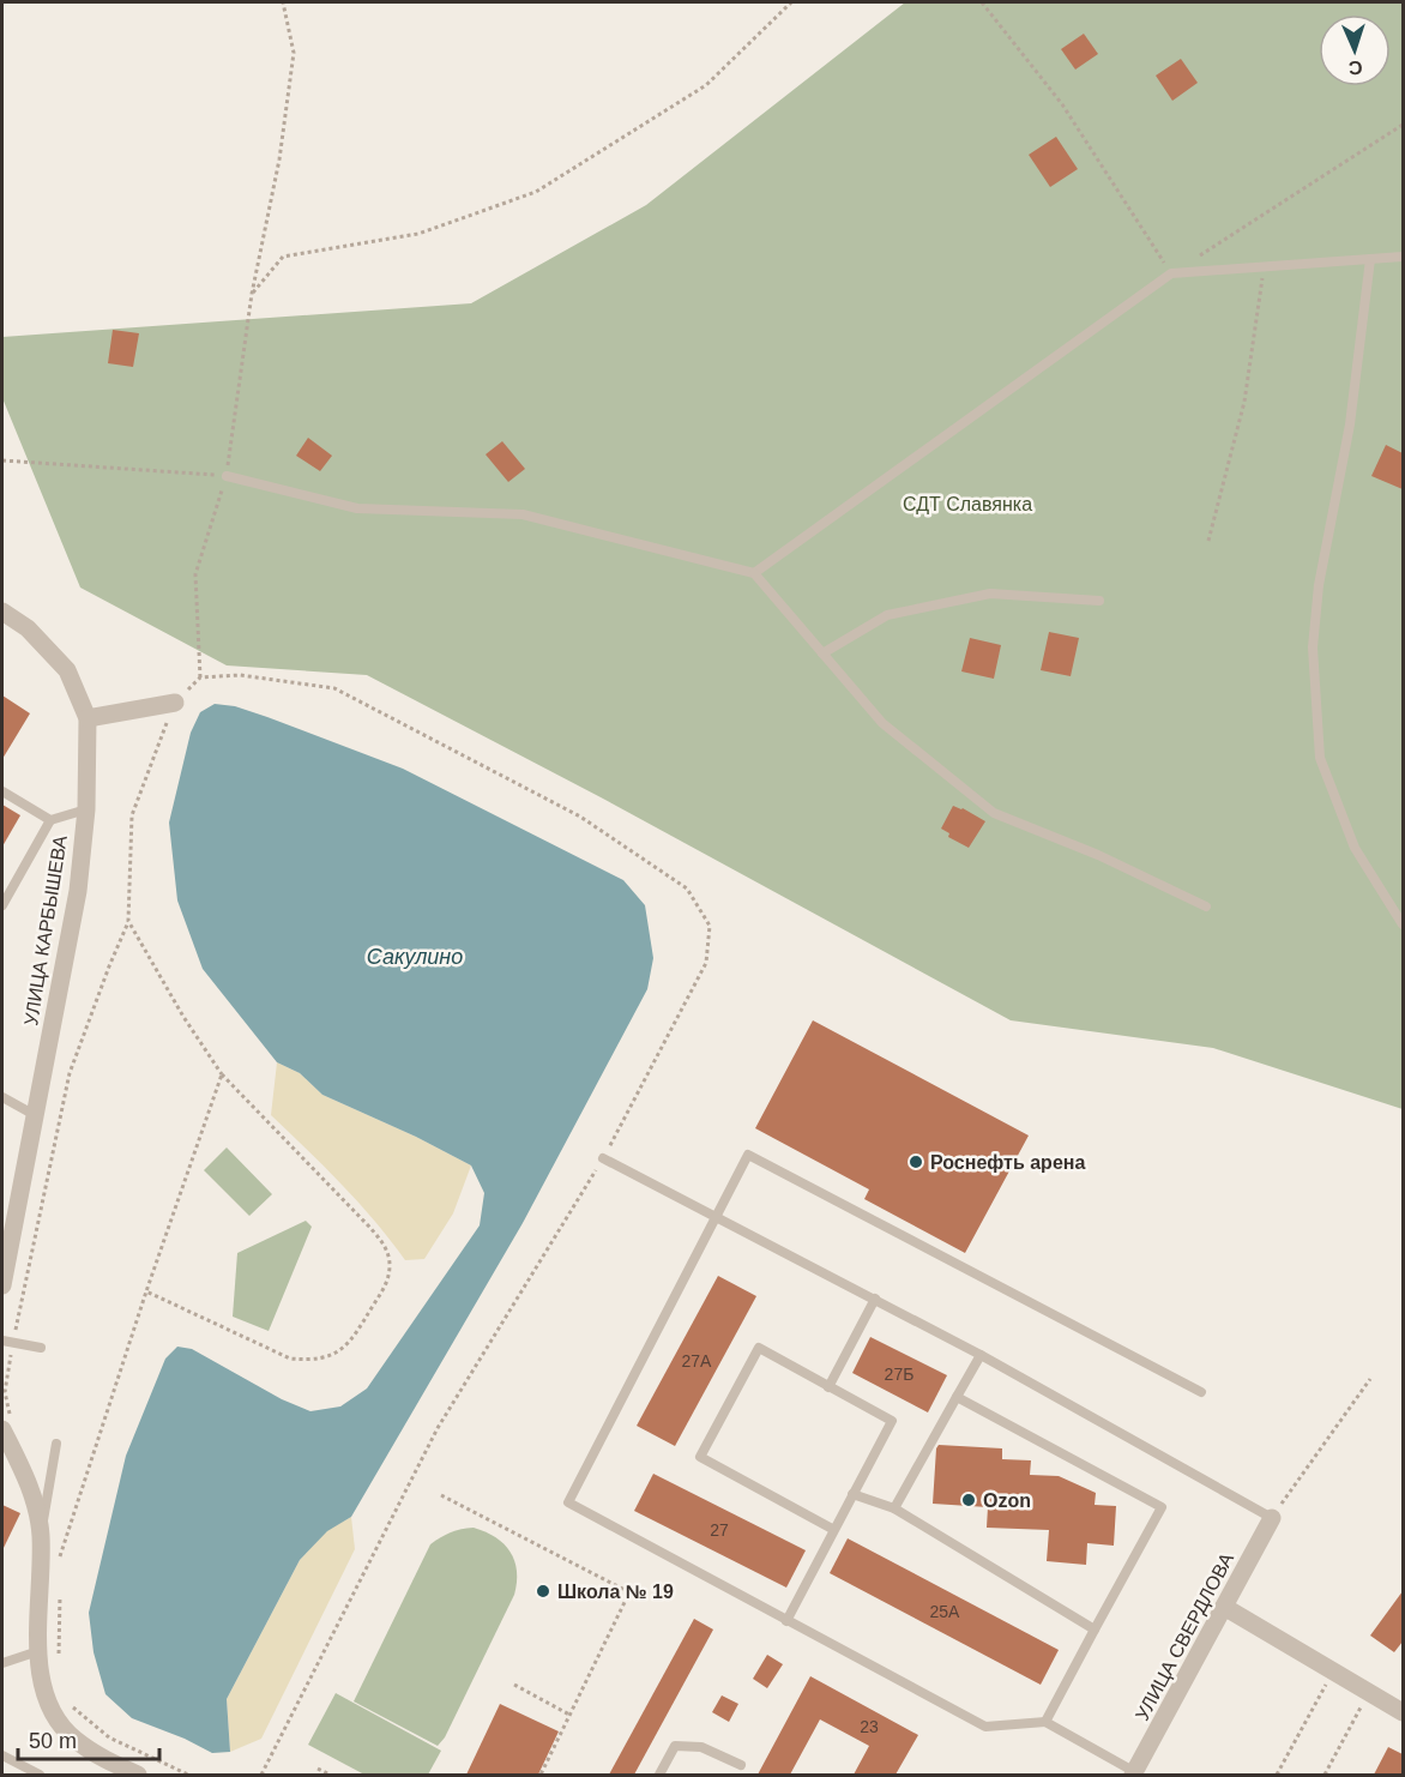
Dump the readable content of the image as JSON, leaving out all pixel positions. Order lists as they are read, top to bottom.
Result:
{
  "streets": {
    "street": ["УЛИЦА КАРБЫШЕВА", "УЛИЦА СВЕРДЛОВА"]
  },
  "water": ["Сакулино"],
  "parks": ["СДТ Славянка"],
  "places": ["Роснефть арена", "Ozon", "Школа № 19"],
  "house_numbers": [
    "27А",
    "27Б",
    "27",
    "25А",
    "23"
  ],
  "scale_bar": "50 m",
  "north": "bottom"
}
